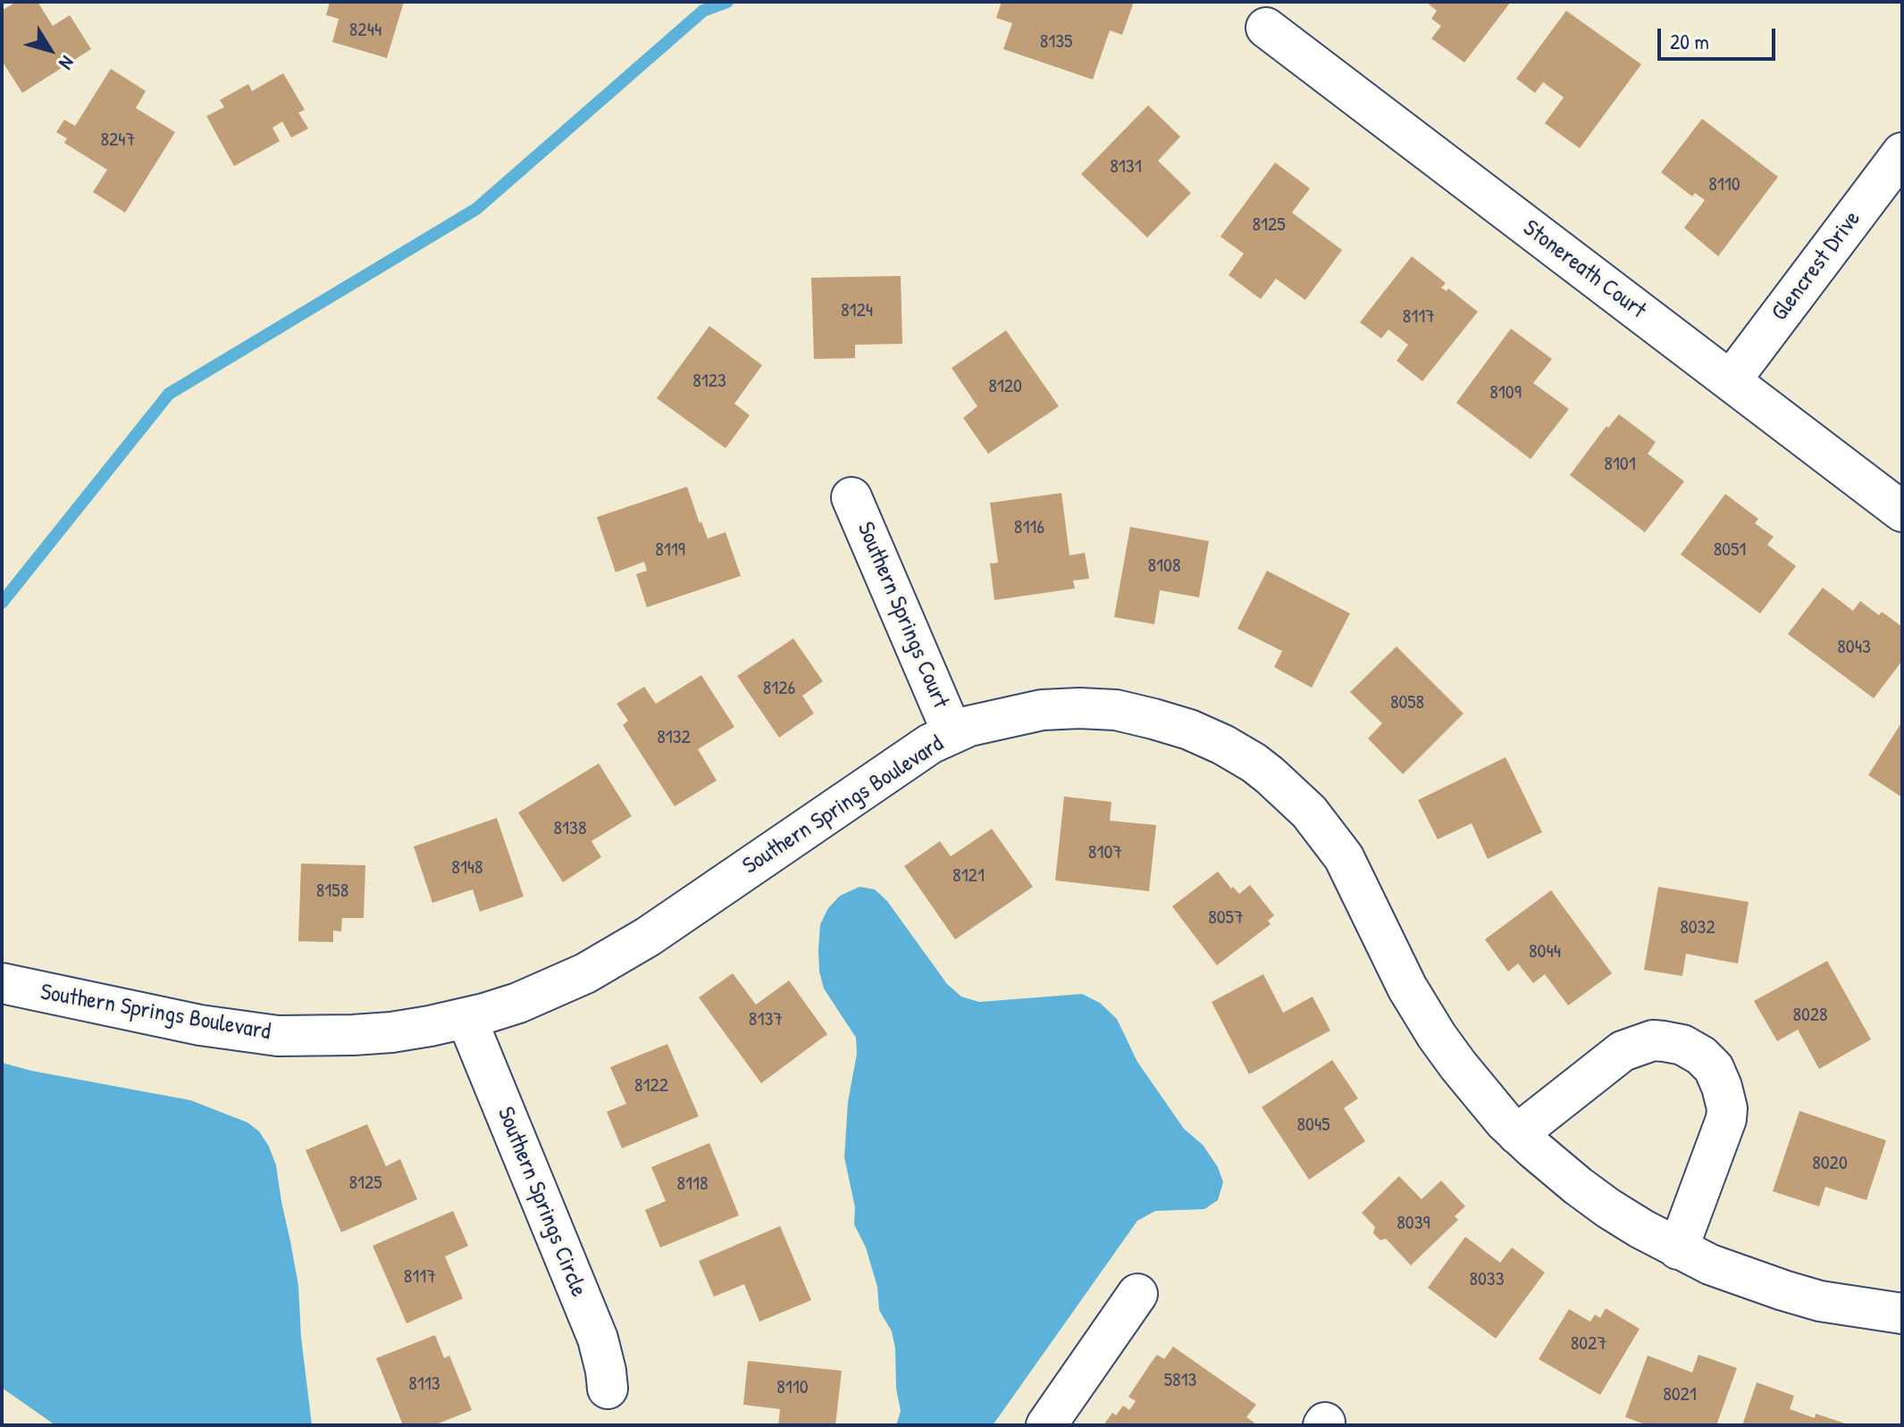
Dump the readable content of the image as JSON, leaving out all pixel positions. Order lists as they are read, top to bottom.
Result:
{
  "streets": {
    "street": [
      "Glencrest Drive",
      "Stonereath Court",
      "Southern Springs Court",
      "Southern Springs Boulevard",
      "Southern Springs Circle"
    ]
  },
  "crossings": [
    ["Glencrest Drive", "Stonereath Court"],
    ["Southern Springs Court", "Southern Springs Boulevard"],
    ["Southern Springs Boulevard", "Southern Springs Circle"]
  ],
  "house_numbers": [
    "8244",
    "8135",
    "8247",
    "8131",
    "8110",
    "8125",
    "8124",
    "8117",
    "8123",
    "8120",
    "8109",
    "8101",
    "8116",
    "8119",
    "8051",
    "8108",
    "8043",
    "8126",
    "8058",
    "8132",
    "8138",
    "8107",
    "8148",
    "8121",
    "8158",
    "8057",
    "8032",
    "8044",
    "8028",
    "8137",
    "8122",
    "8045",
    "8020",
    "8125",
    "8118",
    "8039",
    "8117",
    "8033",
    "8027",
    "5813",
    "8113",
    "8110",
    "8021"
  ],
  "scale_bar": "20 m",
  "north": "bottom right"
}
